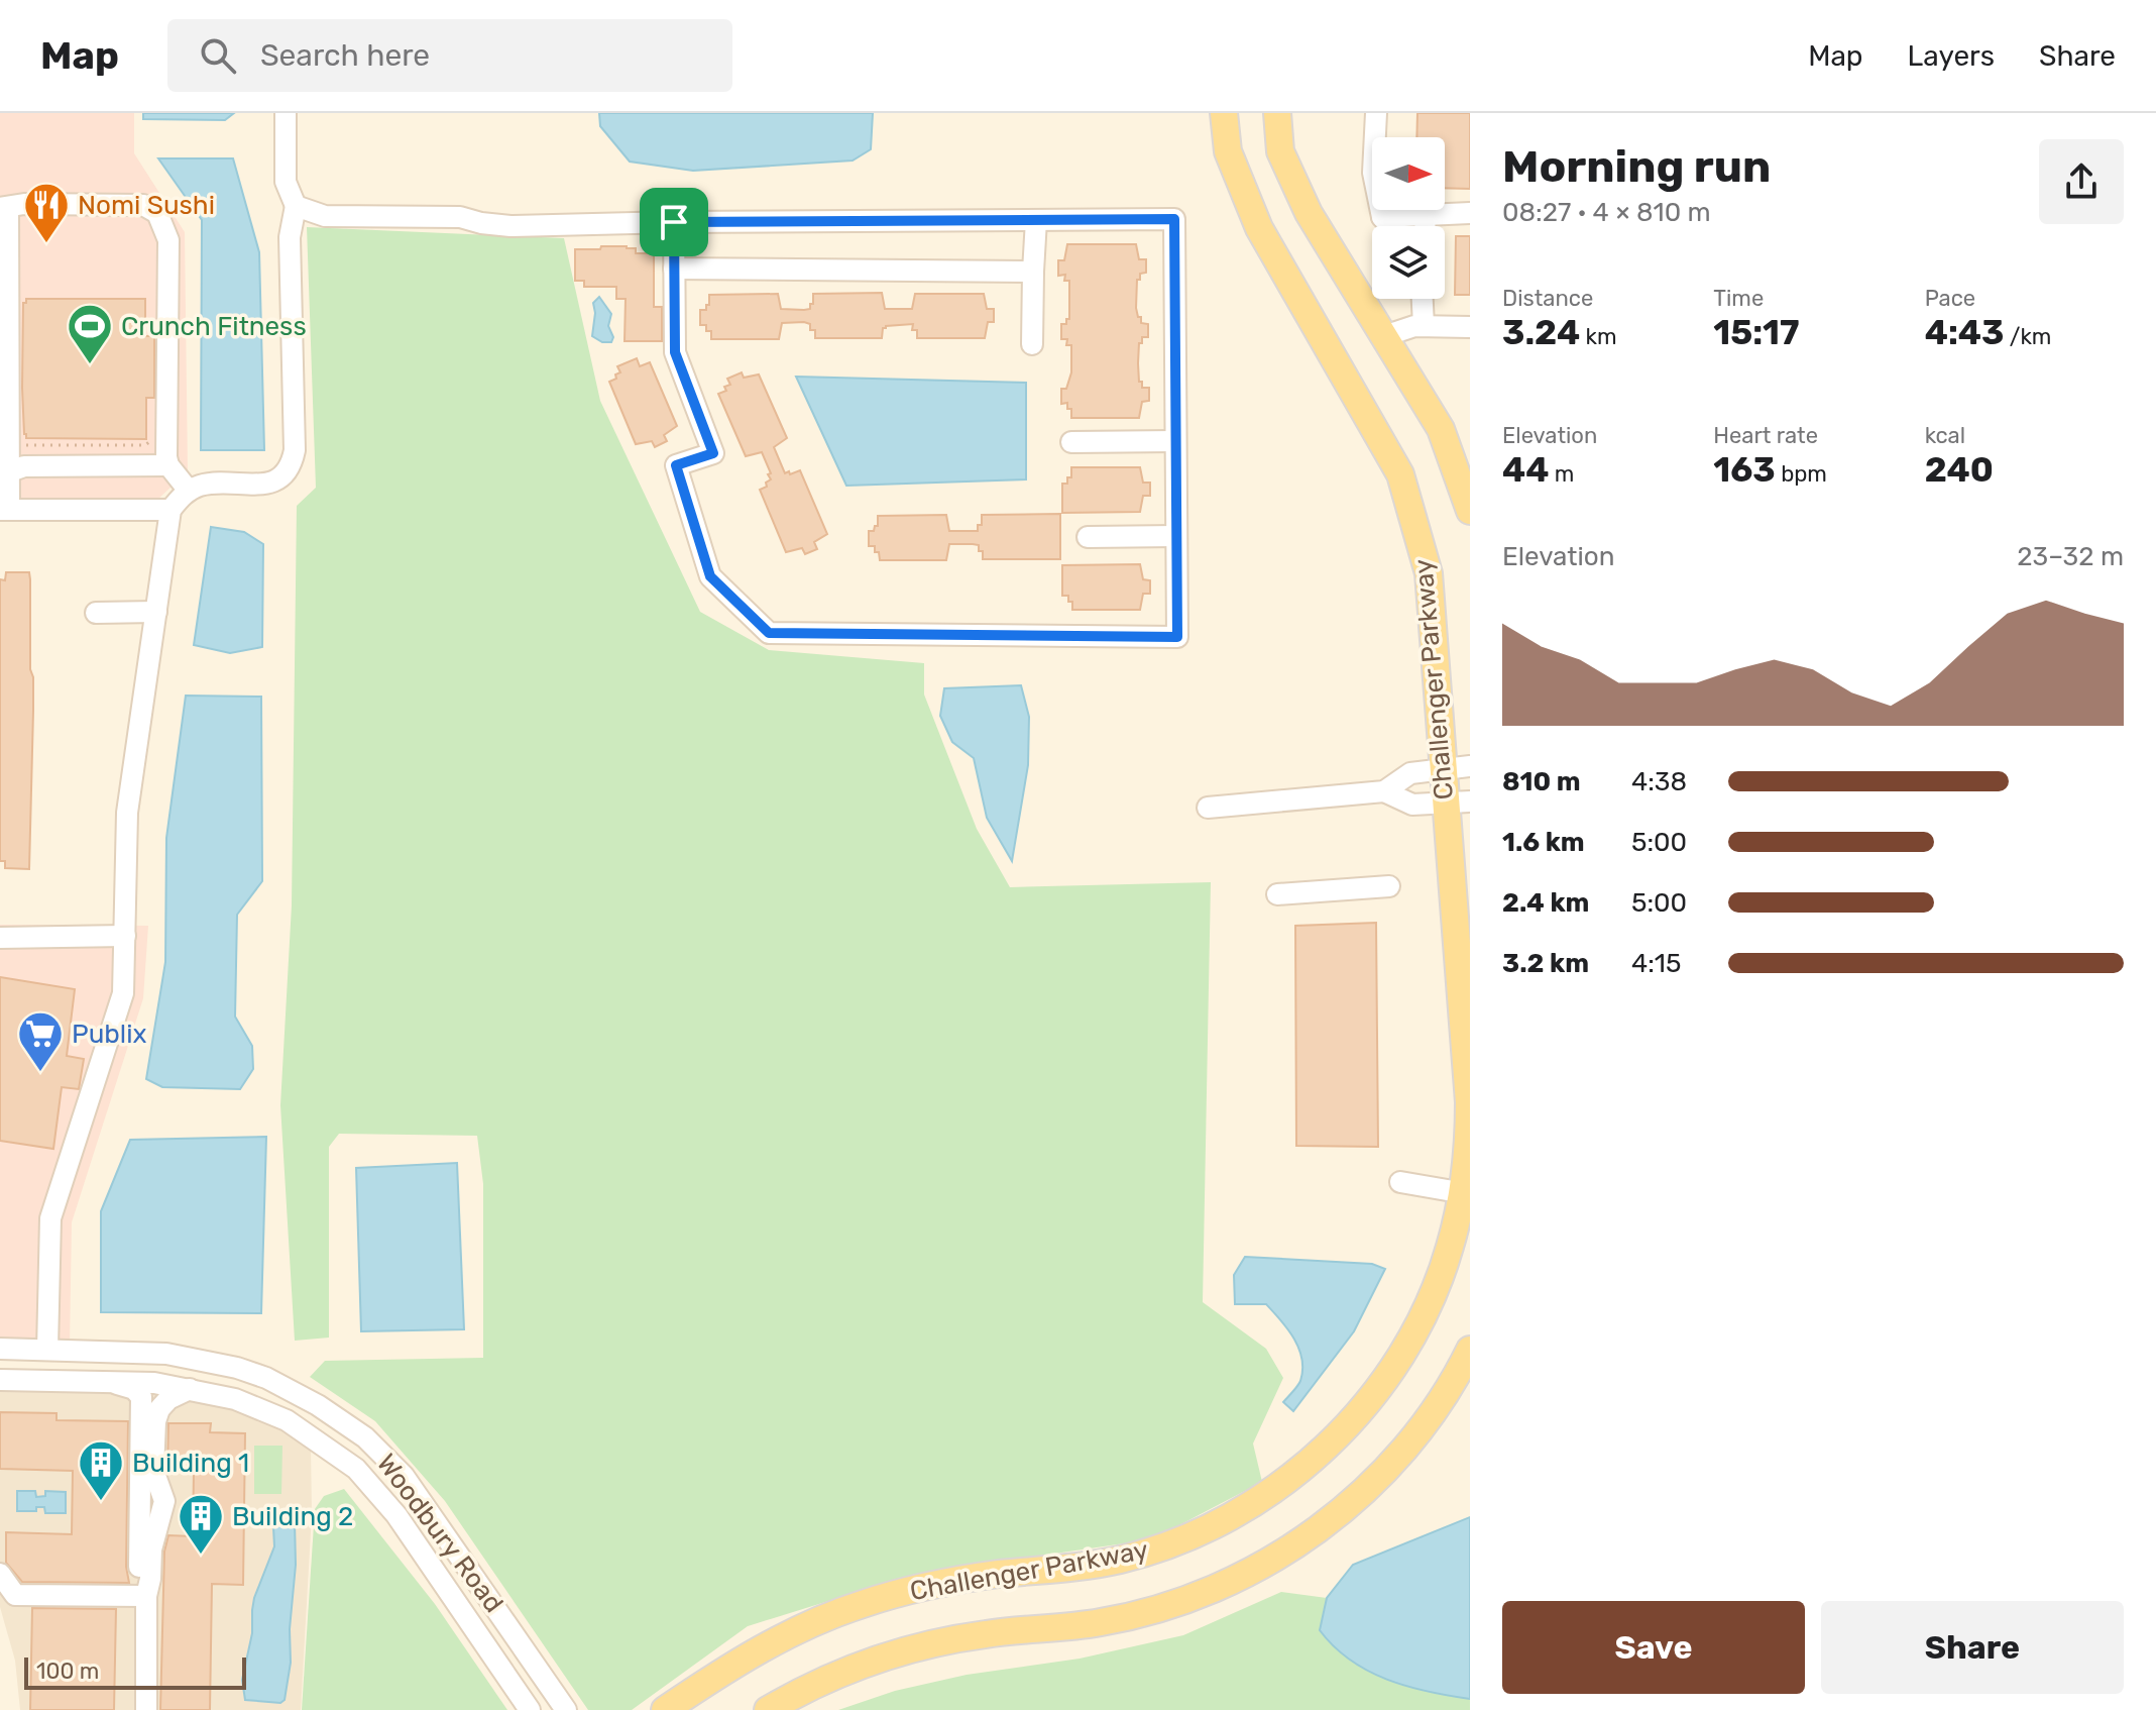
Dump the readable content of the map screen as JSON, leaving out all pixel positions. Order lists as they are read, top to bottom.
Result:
{
  "streets": {
    "main road": ["Challenger Parkway"],
    "street": ["Woodbury Road"]
  },
  "places": {
    "restaurant": ["Nomi Sushi"],
    "sports": ["Crunch Fitness"],
    "supermarket": ["Publix"],
    "building": ["Building 1", "Building 2"]
  },
  "scale_bar": "100 m",
  "north": "right",
  "page": {
    "header": "Map",
    "search": "Search here",
    "nav": ["Map", "Layers", "Share"],
    "heading": ["Morning run", "08:27 · 4 × 810 m"],
    "stats": [
      ["Distance", "3.24 km"],
      ["Time", "15:17"],
      ["Pace", "4:43 /km"],
      ["Elevation", "44 m"],
      ["Heart rate", "163 bpm"],
      ["kcal", "240"]
    ],
    "chart": ["Elevation", "23–32 m"],
    "list": [
      {
        "name": "810 m",
        "note": "4:38"
      },
      {
        "name": "1.6 km",
        "note": "5:00"
      },
      {
        "name": "2.4 km",
        "note": "5:00"
      },
      {
        "name": "3.2 km",
        "note": "4:15"
      }
    ],
    "buttons": ["Save", "Share"],
    "scale": "100 m"
  }
}
